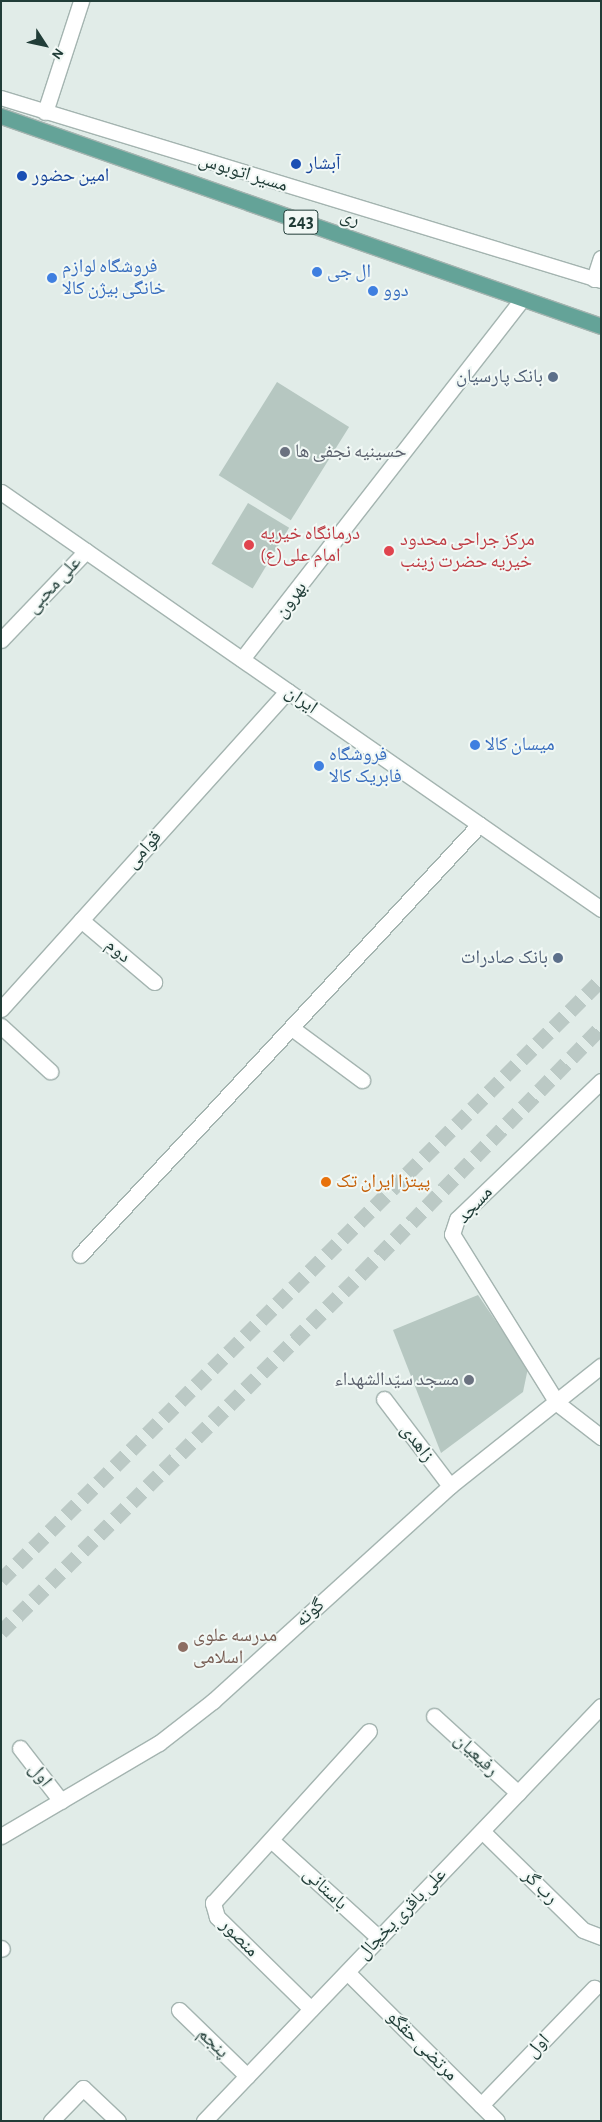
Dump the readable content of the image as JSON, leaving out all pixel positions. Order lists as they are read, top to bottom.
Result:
{
  "streets": {
    "main road": ["ری", "243"],
    "street": [
      "علی محبی",
      "بهرون",
      "ایران",
      "قوامی",
      "دوم",
      "مسجد",
      "زاهدی",
      "گوته",
      "رفیعیان",
      "اول",
      "رب گر",
      "باستانی",
      "علی باقری یخچال",
      "منصور",
      "پنجم",
      "مرتضی حقگو"
    ],
    "lane": ["مسیر اتوبوس"]
  },
  "crossings": [
    ["ری", "بهرون"],
    ["علی محبی", "ایران"],
    ["بهرون", "ایران"],
    ["ایران", "قوامی"],
    ["قوامی", "دوم"],
    ["مسجد", "گوته"],
    ["زاهدی", "گوته"],
    ["گوته", "اول"],
    ["رفیعیان", "علی باقری یخچال"],
    ["اول", "مرتضی حقگو"],
    ["رب گر", "علی باقری یخچال"],
    ["باستانی", "علی باقری یخچال"],
    ["باستانی", "منصور"],
    ["علی باقری یخچال", "منصور"],
    ["علی باقری یخچال", "پنجم"],
    ["علی باقری یخچال", "مرتضی حقگو"]
  ],
  "places": [
    "آبشار",
    "امین حضور",
    "ال جی",
    "فروشگاه لوازم خانگی بیژن کالا",
    "دوو",
    "بانک پارسیان",
    "حسینیه نجفی ها",
    "درمانگاه خیریه امام علی(ع)",
    "مرکز جراحی محدود خیریه حضرت زینب",
    "میسان کالا",
    "فروشگاه فابریک کالا",
    "بانک صادرات",
    "پیتزا ایران تک",
    "مسجد سیّدالشهداء",
    "مدرسه علوی اسلامی"
  ],
  "north": "bottom right"
}
